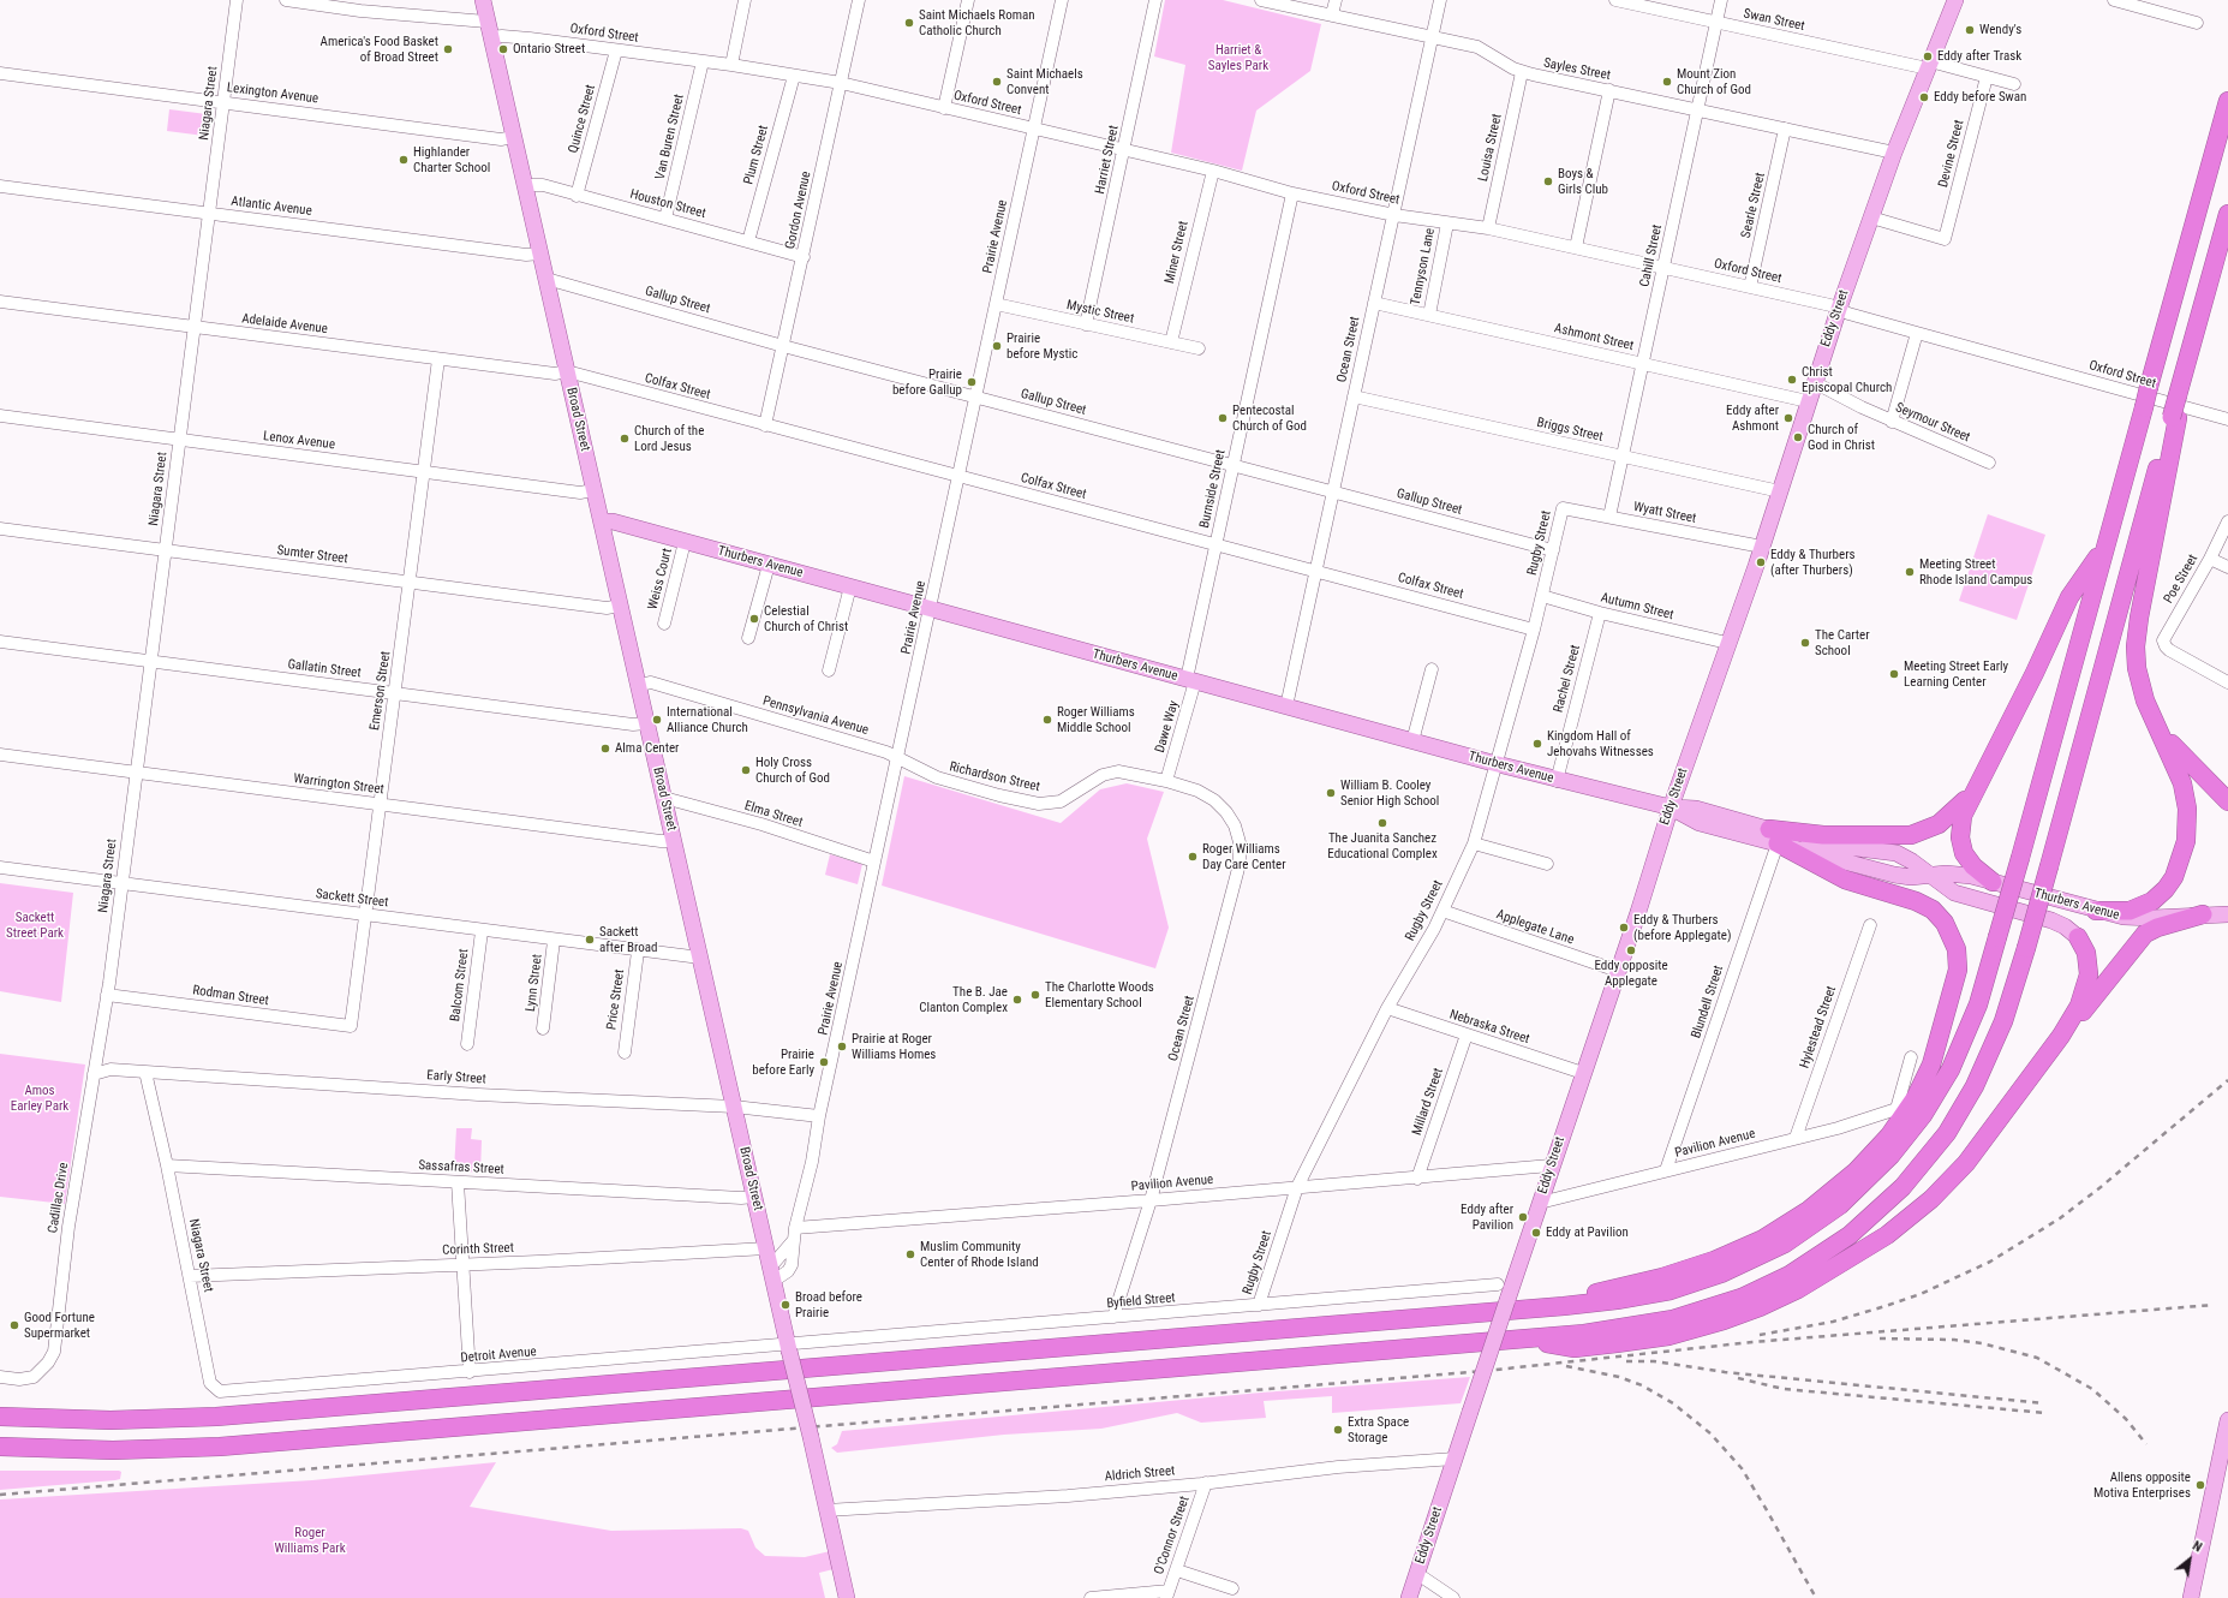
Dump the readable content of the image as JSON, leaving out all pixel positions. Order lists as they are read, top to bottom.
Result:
{
  "streets": {
    "main road": ["Eddy Street", "Broad Street", "Thurbers Avenue"],
    "street": [
      "Swan Street",
      "Oxford Street",
      "Sayles Street",
      "Lexington Avenue",
      "Niagara Street",
      "Quince Street",
      "Van Buren Street",
      "Louisa Street",
      "Devine Street",
      "Plum Street",
      "Harriet Street",
      "Houston Street",
      "Searle Street",
      "Atlantic Avenue",
      "Gordon Avenue",
      "Prairie Avenue",
      "Miner Street",
      "Cahill Street",
      "Tennyson Lane",
      "Gallup Street",
      "Mystic Street",
      "Adelaide Avenue",
      "Ashmont Street",
      "Ocean Street",
      "Colfax Street",
      "Seymour Street",
      "Briggs Street",
      "Lenox Avenue",
      "Burnside Street",
      "Wyatt Street",
      "Rugby Street",
      "Sumter Street",
      "Weiss Court",
      "Poe Street",
      "Autumn Street",
      "Gallatin Street",
      "Rachel Street",
      "Emerson Street",
      "Pennsylvania Avenue",
      "Dawe Way",
      "Richardson Street",
      "Warrington Street",
      "Elma Street",
      "Sackett Street",
      "Applegate Lane",
      "Lynn Street",
      "Balcom Street",
      "Rodman Street",
      "Price Street",
      "Blundell Street",
      "Nebraska Street",
      "Hylestead Street",
      "Early Street",
      "Millard Street",
      "Pavilion Avenue",
      "Sassafras Street",
      "Cadillac Drive",
      "Corinth Street",
      "Byfield Street",
      "Detroit Avenue",
      "Aldrich Street",
      "O'Connor Street"
    ]
  },
  "crossings": [
    ["Swan Street", "Devine Street"],
    ["Swan Street", "Cahill Street"],
    ["Swan Street", "Eddy Street"],
    ["Oxford Street", "Quince Street"],
    ["Oxford Street", "Van Buren Street"],
    ["Oxford Street", "Louisa Street"],
    ["Oxford Street", "Plum Street"],
    ["Oxford Street", "Harriet Street"],
    ["Oxford Street", "Searle Street"],
    ["Oxford Street", "Gordon Avenue"],
    ["Oxford Street", "Prairie Avenue"],
    ["Oxford Street", "Miner Street"],
    ["Oxford Street", "Cahill Street"],
    ["Oxford Street", "Tennyson Lane"],
    ["Oxford Street", "Eddy Street"],
    ["Oxford Street", "Ocean Street"],
    ["Oxford Street", "Broad Street"],
    ["Oxford Street", "Burnside Street"],
    ["Sayles Street", "Louisa Street"],
    ["Sayles Street", "Searle Street"],
    ["Sayles Street", "Cahill Street"],
    ["Sayles Street", "Eddy Street"],
    ["Sayles Street", "Ocean Street"],
    ["Lexington Avenue", "Niagara Street"],
    ["Lexington Avenue", "Broad Street"],
    ["Niagara Street", "Atlantic Avenue"],
    ["Niagara Street", "Adelaide Avenue"],
    ["Niagara Street", "Lenox Avenue"],
    ["Niagara Street", "Sumter Street"],
    ["Niagara Street", "Gallatin Street"],
    ["Niagara Street", "Warrington Street"],
    ["Niagara Street", "Sackett Street"],
    ["Niagara Street", "Early Street"],
    ["Niagara Street", "Sassafras Street"],
    ["Niagara Street", "Cadillac Drive"],
    ["Niagara Street", "Corinth Street"],
    ["Niagara Street", "Detroit Avenue"],
    ["Quince Street", "Houston Street"],
    ["Van Buren Street", "Houston Street"],
    ["Devine Street", "Eddy Street"],
    ["Plum Street", "Houston Street"],
    ["Harriet Street", "Mystic Street"],
    ["Houston Street", "Gordon Avenue"],
    ["Houston Street", "Broad Street"],
    ["Atlantic Avenue", "Broad Street"],
    ["Gordon Avenue", "Gallup Street"],
    ["Gordon Avenue", "Colfax Street"],
    ["Prairie Avenue", "Gallup Street"],
    ["Prairie Avenue", "Mystic Street"],
    ["Prairie Avenue", "Colfax Street"],
    ["Prairie Avenue", "Broad Street"],
    ["Prairie Avenue", "Thurbers Avenue"],
    ["Prairie Avenue", "Pennsylvania Avenue"],
    ["Prairie Avenue", "Richardson Street"],
    ["Prairie Avenue", "Elma Street"],
    ["Prairie Avenue", "Early Street"],
    ["Prairie Avenue", "Pavilion Avenue"],
    ["Miner Street", "Mystic Street"],
    ["Cahill Street", "Ashmont Street"],
    ["Cahill Street", "Briggs Street"],
    ["Cahill Street", "Wyatt Street"],
    ["Tennyson Lane", "Ashmont Street"],
    ["Gallup Street", "Ocean Street"],
    ["Gallup Street", "Broad Street"],
    ["Gallup Street", "Burnside Street"],
    ["Gallup Street", "Rugby Street"],
    ["Eddy Street", "Ashmont Street"],
    ["Eddy Street", "Seymour Street"],
    ["Eddy Street", "Briggs Street"],
    ["Eddy Street", "Wyatt Street"],
    ["Eddy Street", "Thurbers Avenue"],
    ["Eddy Street", "Autumn Street"],
    ["Eddy Street", "Applegate Lane"],
    ["Eddy Street", "Nebraska Street"],
    ["Eddy Street", "Pavilion Avenue"],
    ["Eddy Street", "Aldrich Street"],
    ["Adelaide Avenue", "Colfax Street"],
    ["Adelaide Avenue", "Broad Street"],
    ["Adelaide Avenue", "Emerson Street"],
    ["Ashmont Street", "Ocean Street"],
    ["Ocean Street", "Colfax Street"],
    ["Ocean Street", "Briggs Street"],
    ["Ocean Street", "Thurbers Avenue"],
    ["Ocean Street", "Dawe Way"],
    ["Ocean Street", "Richardson Street"],
    ["Ocean Street", "Pavilion Avenue"],
    ["Ocean Street", "Byfield Street"],
    ["Colfax Street", "Broad Street"],
    ["Colfax Street", "Burnside Street"],
    ["Colfax Street", "Rugby Street"],
    ["Broad Street", "Lenox Avenue"],
    ["Broad Street", "Sumter Street"],
    ["Broad Street", "Thurbers Avenue"],
    ["Broad Street", "Gallatin Street"],
    ["Broad Street", "Pennsylvania Avenue"],
    ["Broad Street", "Warrington Street"],
    ["Broad Street", "Elma Street"],
    ["Broad Street", "Sackett Street"],
    ["Broad Street", "Early Street"],
    ["Broad Street", "Sassafras Street"],
    ["Broad Street", "Corinth Street"],
    ["Broad Street", "Byfield Street"],
    ["Broad Street", "Detroit Avenue"],
    ["Broad Street", "Aldrich Street"],
    ["Lenox Avenue", "Emerson Street"],
    ["Burnside Street", "Thurbers Avenue"],
    ["Burnside Street", "Dawe Way"],
    ["Wyatt Street", "Rugby Street"],
    ["Rugby Street", "Thurbers Avenue"],
    ["Rugby Street", "Autumn Street"],
    ["Rugby Street", "Applegate Lane"],
    ["Rugby Street", "Nebraska Street"],
    ["Rugby Street", "Pavilion Avenue"],
    ["Rugby Street", "Byfield Street"],
    ["Sumter Street", "Emerson Street"],
    ["Thurbers Avenue", "Weiss Court"],
    ["Thurbers Avenue", "Rachel Street"],
    ["Thurbers Avenue", "Dawe Way"],
    ["Thurbers Avenue", "Blundell Street"],
    ["Autumn Street", "Rachel Street"],
    ["Gallatin Street", "Emerson Street"],
    ["Emerson Street", "Warrington Street"],
    ["Emerson Street", "Sackett Street"],
    ["Emerson Street", "Rodman Street"],
    ["Pennsylvania Avenue", "Richardson Street"],
    ["Dawe Way", "Richardson Street"],
    ["Sackett Street", "Lynn Street"],
    ["Sackett Street", "Balcom Street"],
    ["Sackett Street", "Price Street"],
    ["Rodman Street", "Cadillac Drive"],
    ["Blundell Street", "Pavilion Avenue"],
    ["Nebraska Street", "Millard Street"],
    ["Hylestead Street", "Pavilion Avenue"],
    ["Early Street", "Cadillac Drive"],
    ["Millard Street", "Pavilion Avenue"],
    ["Byfield Street", "Detroit Avenue"],
    ["Aldrich Street", "O'Connor Street"]
  ],
  "parks": [
    "Harriet & Sayles Park",
    "Sackett Street Park",
    "Amos Earley Park",
    "Roger Williams Park"
  ],
  "places": [
    "Saint Michaels Roman Catholic Church",
    "Wendy's",
    "America's Food Basket of Broad Street",
    "Ontario Street",
    "Eddy after Trask",
    "Saint Michaels Convent",
    "Mount Zion Church of God",
    "Eddy before Swan",
    "Highlander Charter School",
    "Boys & Girls Club",
    "Prairie before Mystic",
    "Christ Episcopal Church",
    "Prairie before Gallup",
    "Pentecostal Church of God",
    "Eddy after Ashmont",
    "Church of God in Christ",
    "Church of the Lord Jesus",
    "Eddy & Thurbers (after Thurbers)",
    "Meeting Street Rhode Island Campus",
    "Celestial Church of Christ",
    "The Carter School",
    "Meeting Street Early Learning Center",
    "International Alliance Church",
    "Roger Williams Middle School",
    "Kingdom Hall of Jehovahs Witnesses",
    "Alma Center",
    "Holy Cross Church of God",
    "William B. Cooley Senior High School",
    "The Juanita Sanchez Educational Complex",
    "Roger Williams Day Care Center",
    "Eddy & Thurbers (before Applegate)",
    "Sackett after Broad",
    "Eddy opposite Applegate",
    "The Charlotte Woods Elementary School",
    "The B. Jae Clanton Complex",
    "Prairie at Roger Williams Homes",
    "Prairie before Early",
    "Eddy after Pavilion",
    "Eddy at Pavilion",
    "Muslim Community Center of Rhode Island",
    "Broad before Prairie",
    "Good Fortune Supermarket",
    "Extra Space Storage",
    "Allens opposite Motiva Enterprises"
  ],
  "north": "top right"
}
